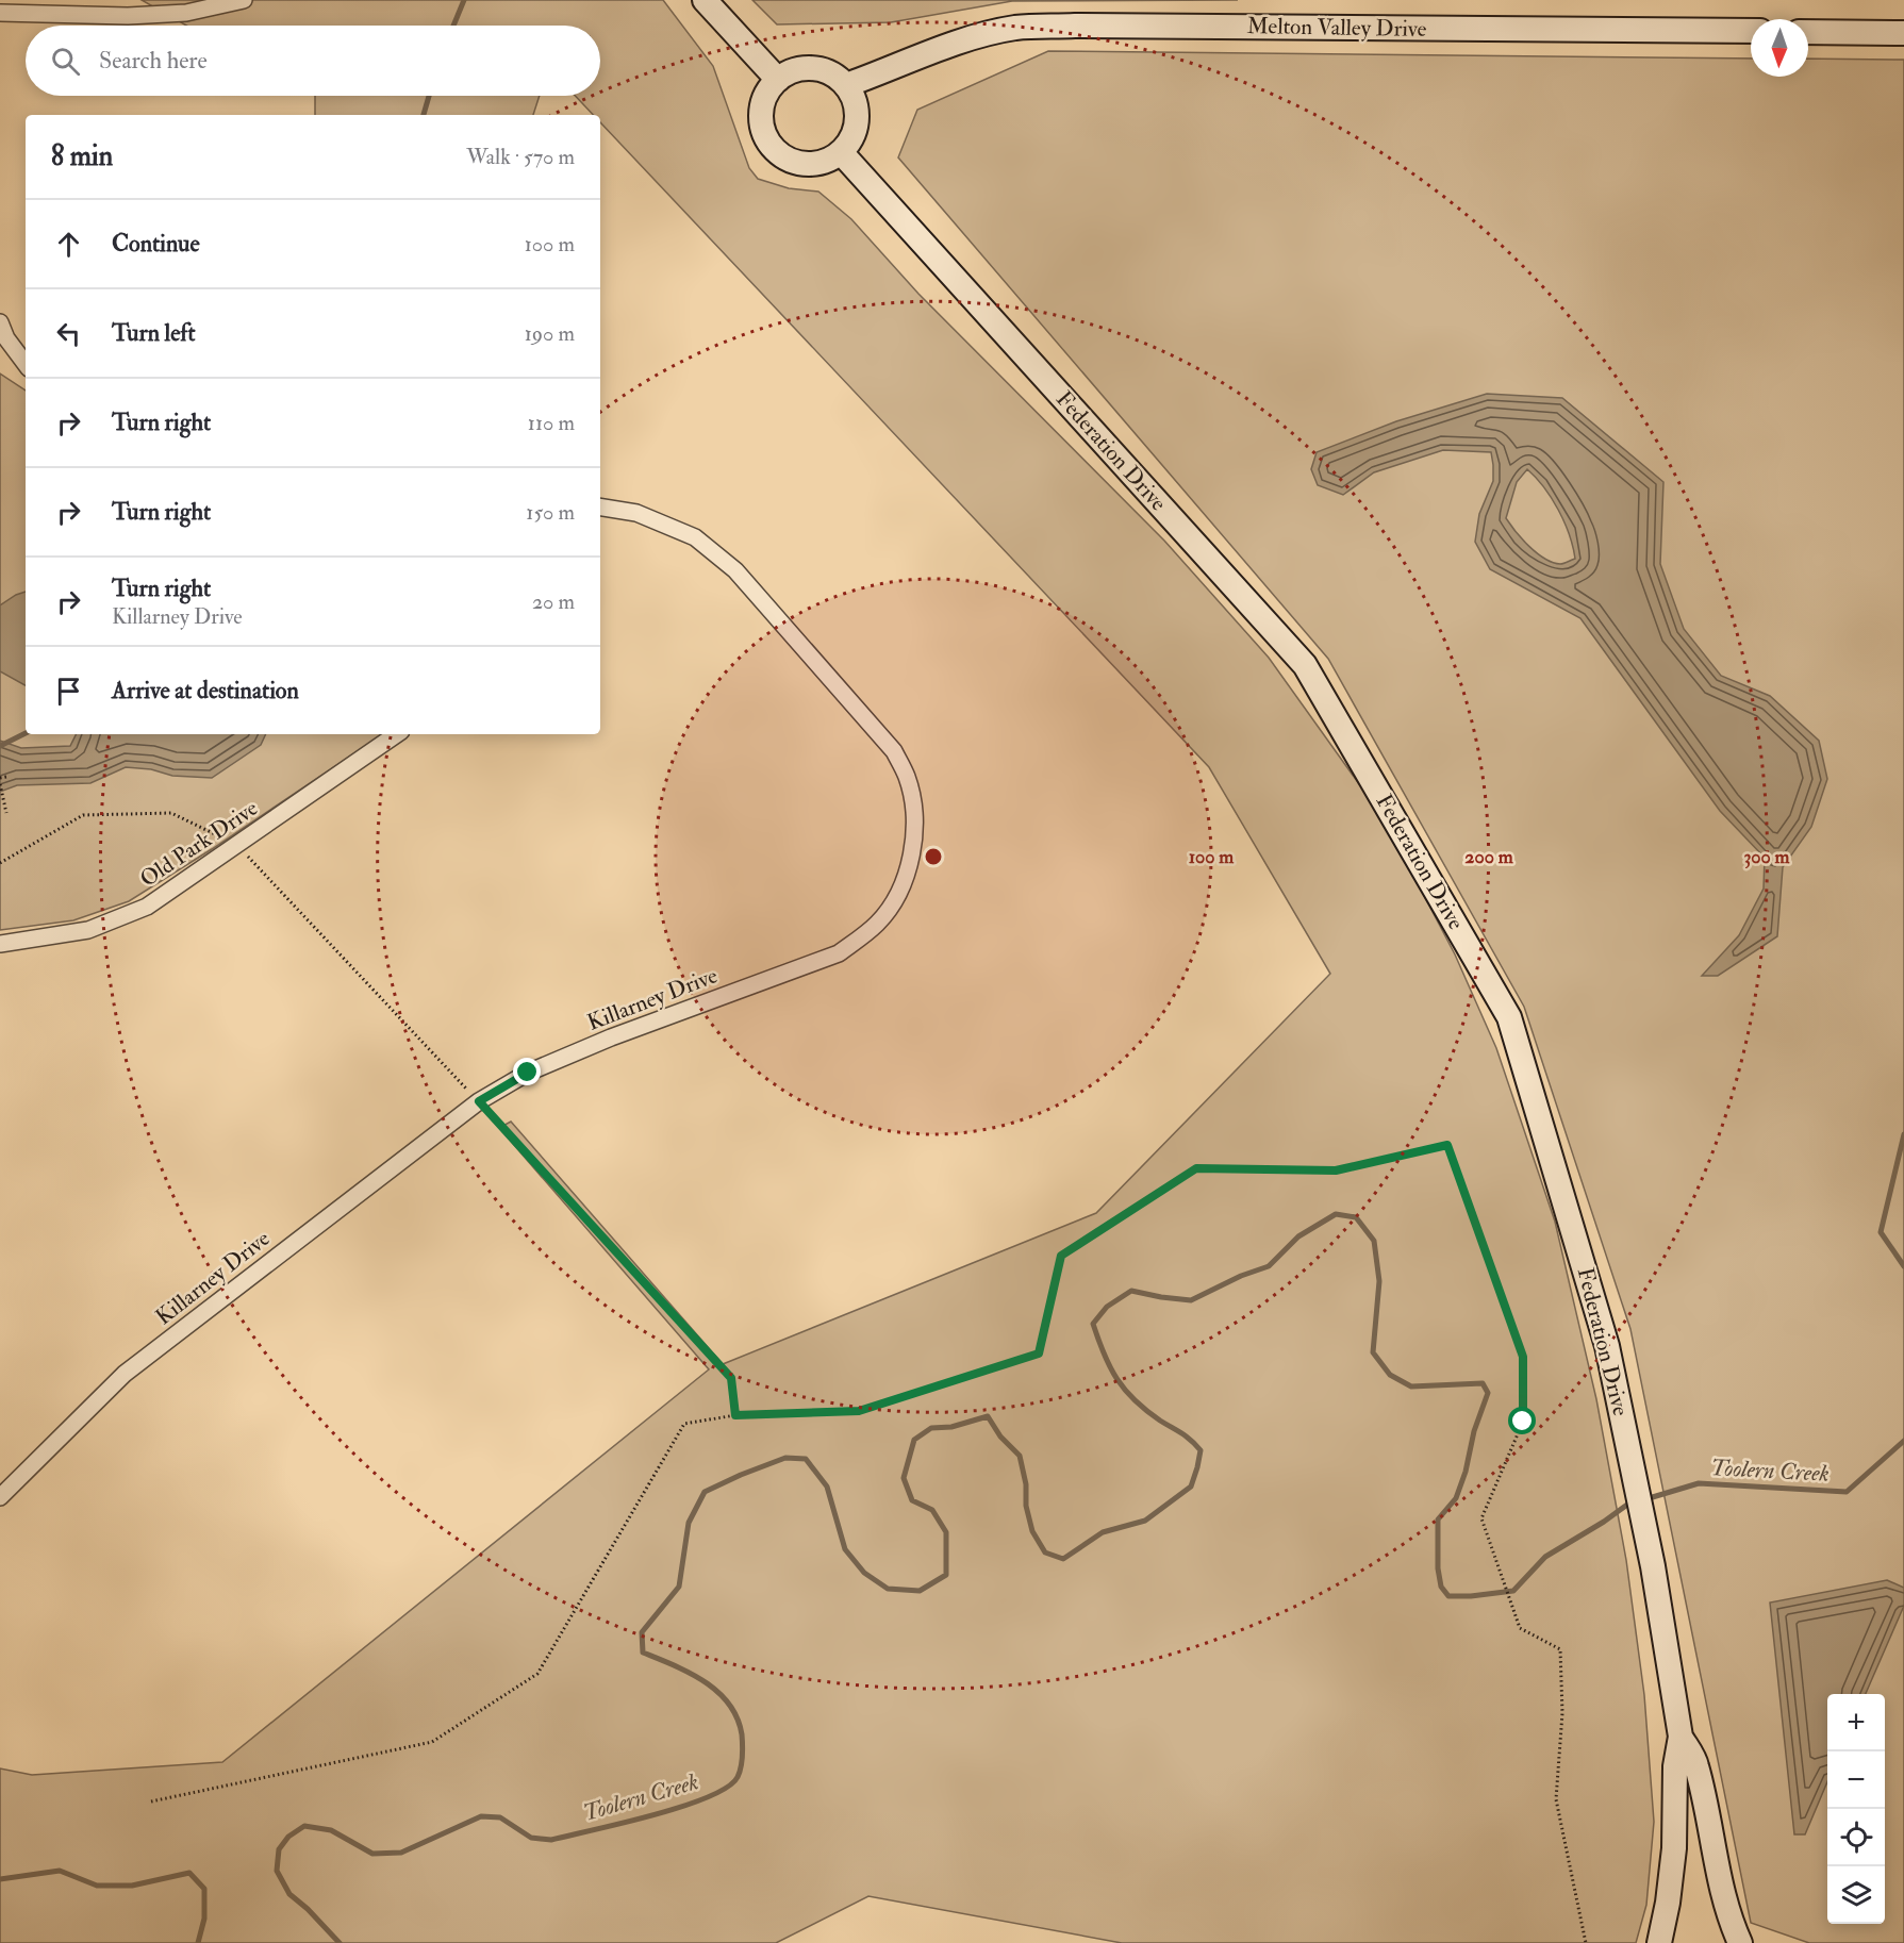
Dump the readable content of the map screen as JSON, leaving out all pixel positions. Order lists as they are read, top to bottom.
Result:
{
  "streets": {
    "main road": ["Melton Valley Drive", "Federation Drive"],
    "street": ["Old Park Drive", "Killarney Drive"]
  },
  "crossings": [
    ["Melton Valley Drive", "Federation Drive"]
  ],
  "water": ["Toolern Creek"],
  "north": "bottom",
  "page": {
    "search": "Search here",
    "heading": ["8 min", "Walk · 570 m"],
    "list": [
      ["Continue", "100 m"],
      ["Turn left", "190 m"],
      ["Turn right", "110 m"],
      ["Turn right", "150 m"],
      ["Turn right", "Killarney Drive", "20 m"],
      "Arrive at destination"
    ],
    "map_buttons": ["+", "−"]
  },
  "rings": ["100 m", "200 m", "300 m"]
}
